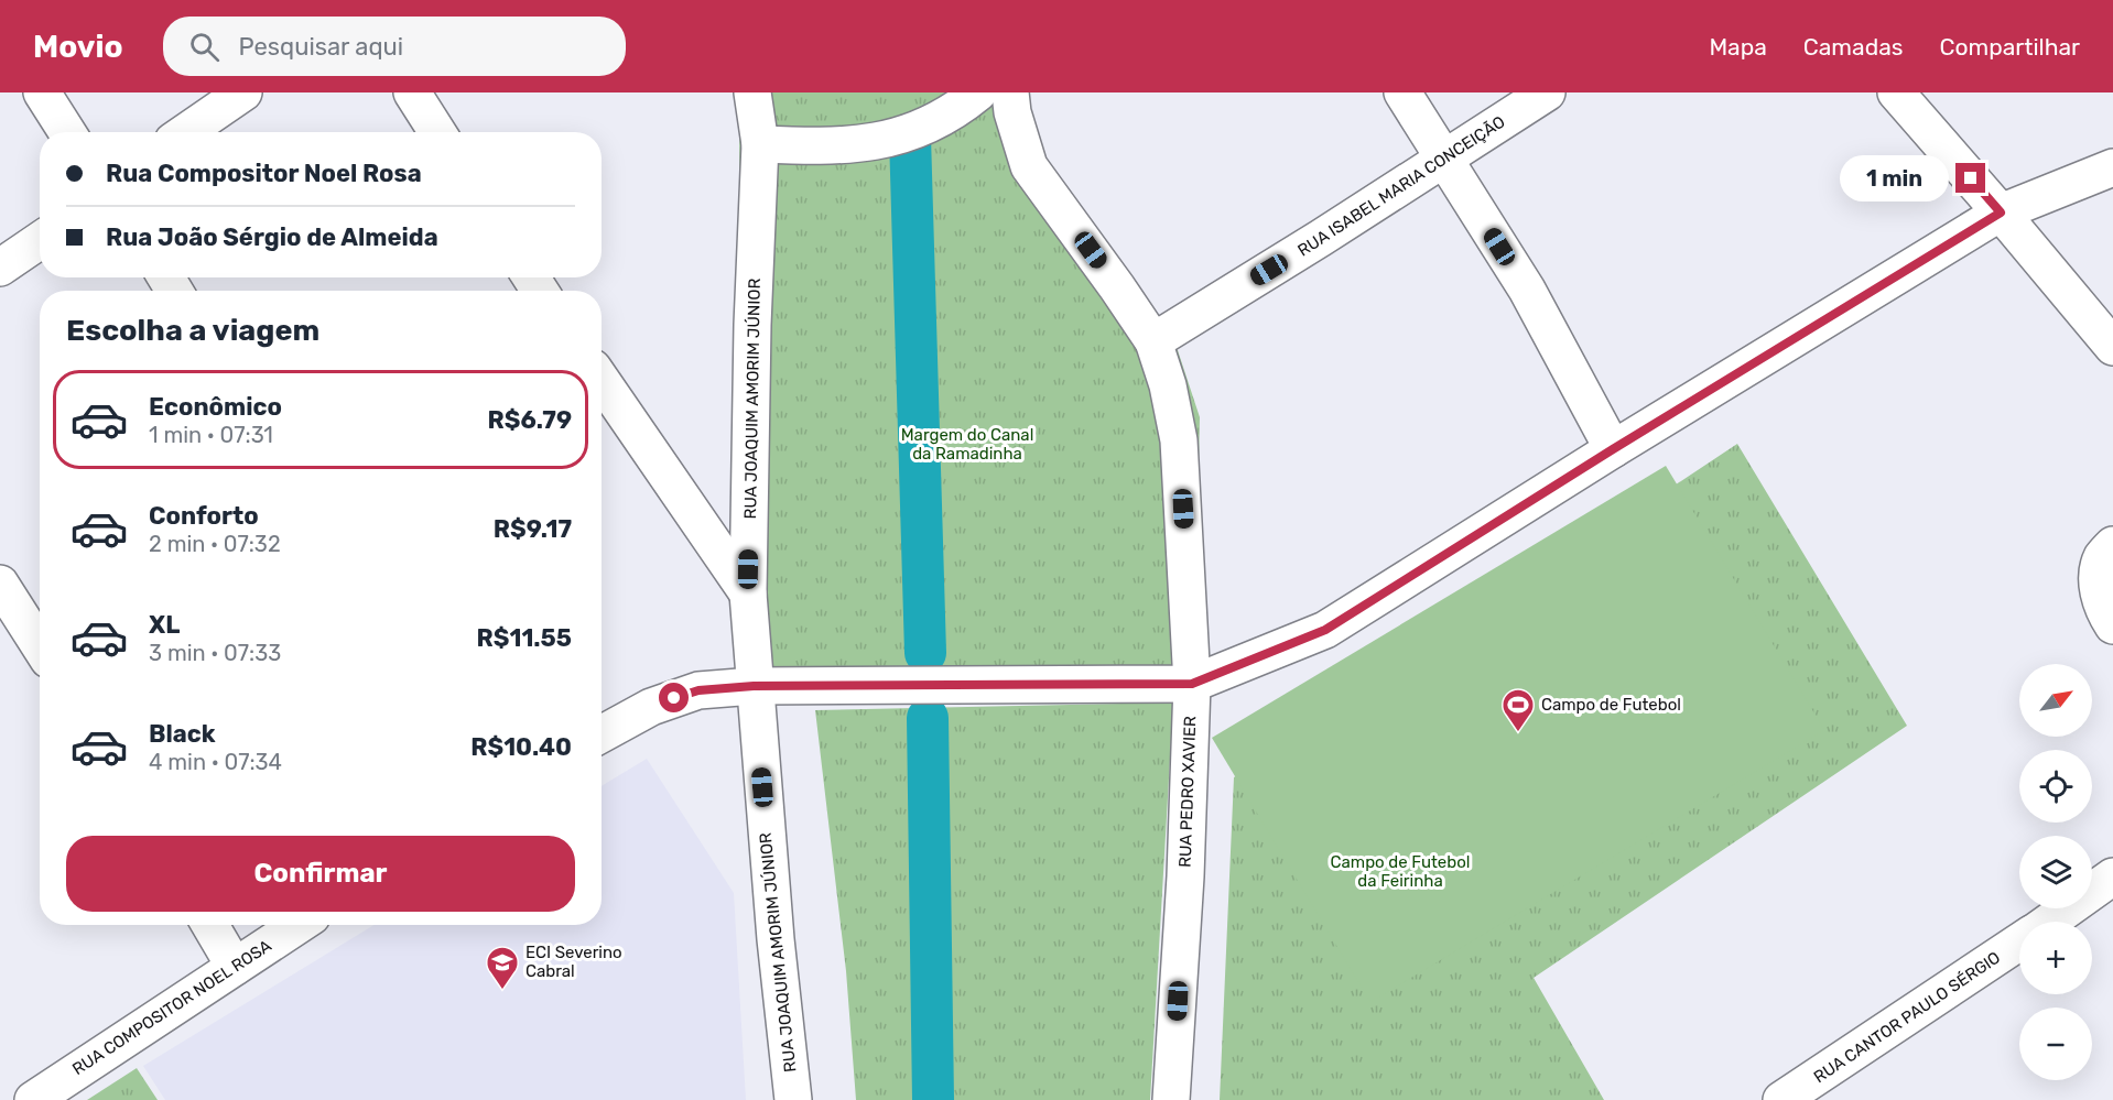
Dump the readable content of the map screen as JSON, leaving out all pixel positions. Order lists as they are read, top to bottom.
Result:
{
  "streets": {
    "street": [
      "RUA ISABEL MARIA CONCEIÇÃO",
      "RUA JOAQUIM AMORIM JÚNIOR",
      "RUA PEDRO XAVIER",
      "RUA COMPOSITOR NOEL ROSA",
      "RUA CANTOR PAULO SÉRGIO"
    ]
  },
  "crossings": [
    ["RUA ISABEL MARIA CONCEIÇÃO", "RUA PEDRO XAVIER"]
  ],
  "parks": ["Margem do Canal da Ramadinha", "Campo de Futebol da Feirinha"],
  "places": {
    "sports": ["Campo de Futebol"],
    "school or university": ["ECI Severino Cabral"]
  },
  "north": "top right",
  "page": {
    "header": "Movio",
    "search": "Pesquisar aqui",
    "nav": ["Mapa", "Camadas", "Compartilhar"],
    "banner": ["Rua Compositor Noel Rosa", "Rua João Sérgio de Almeida"],
    "bubble": "1 min",
    "heading": "Escolha a viagem",
    "list": [
      {
        "name": "Econômico",
        "note": "1 min · 07:31",
        "value": "R$6.79"
      },
      {
        "name": "Conforto",
        "note": "2 min · 07:32",
        "value": "R$9.17"
      },
      {
        "name": "XL",
        "note": "3 min · 07:33",
        "value": "R$11.55"
      },
      {
        "name": "Black",
        "note": "4 min · 07:34",
        "value": "R$10.40"
      }
    ],
    "map_buttons": ["+", "−"],
    "buttons": "Confirmar"
  }
}
